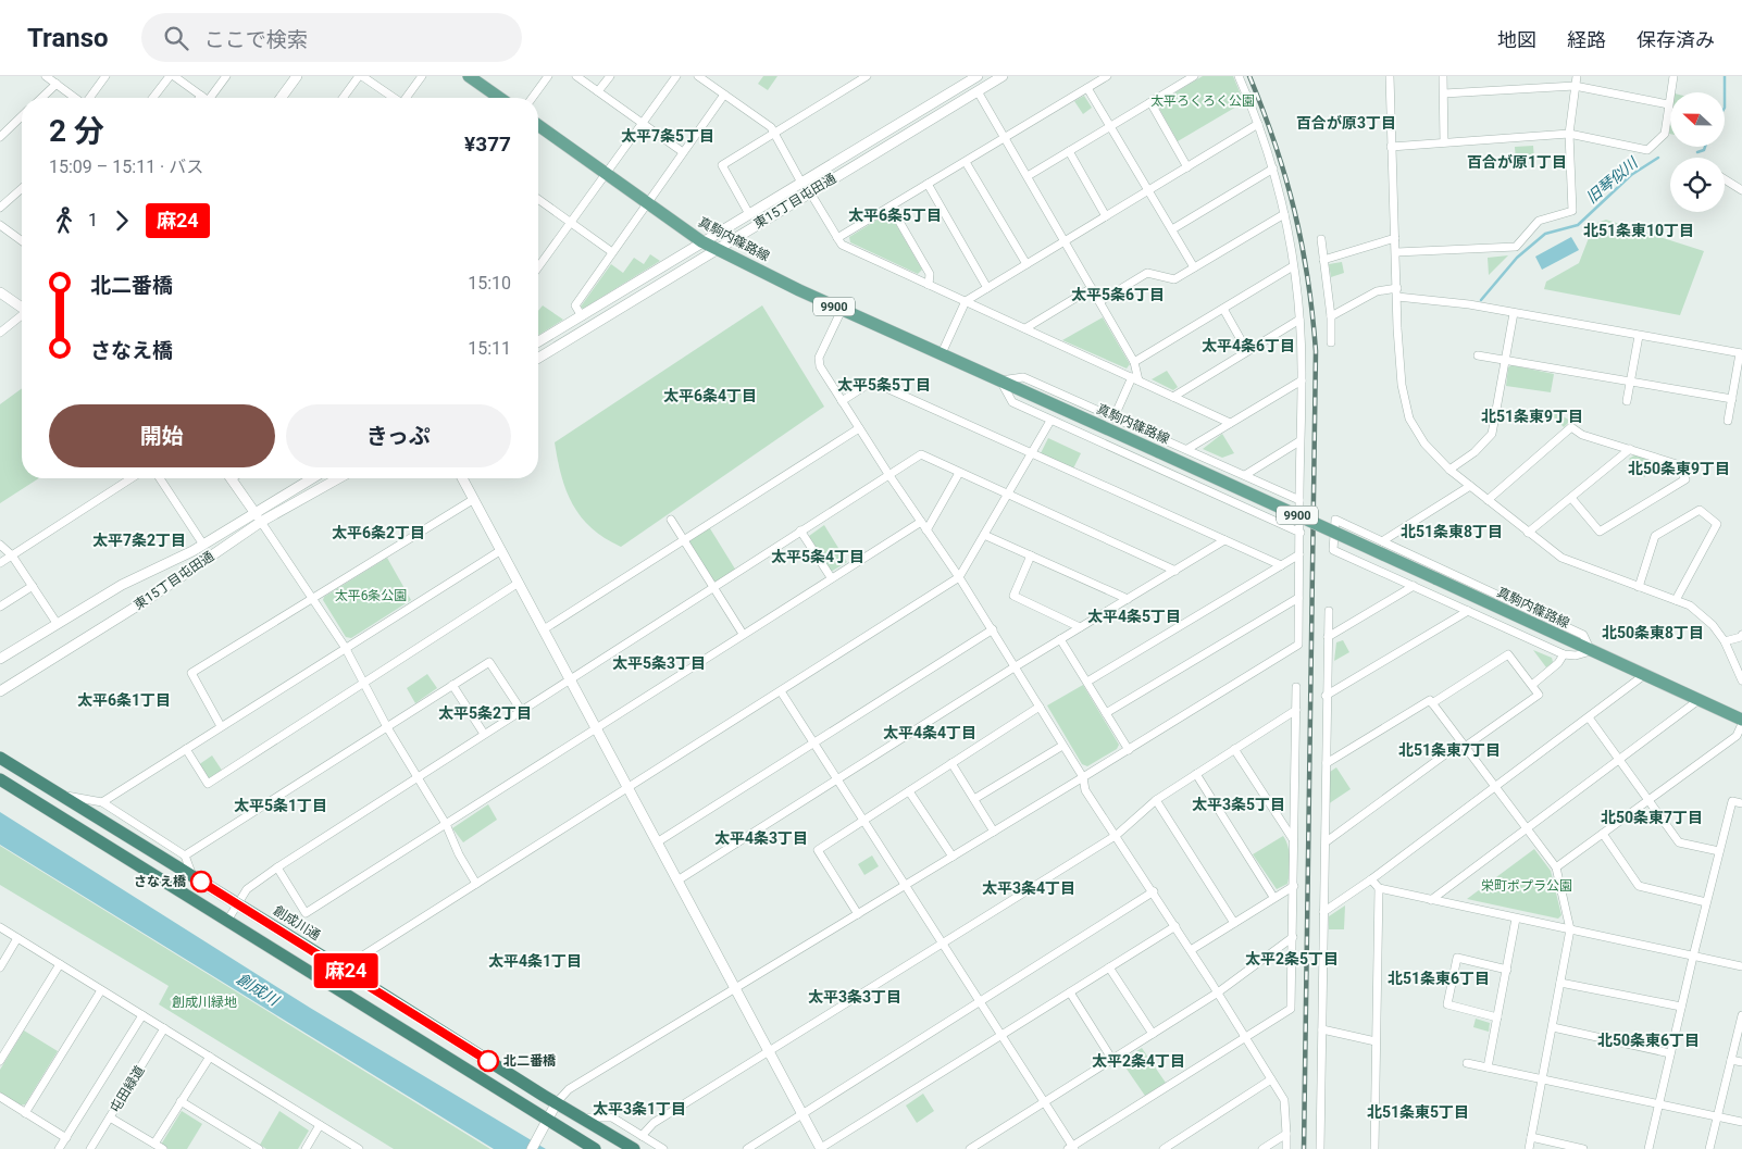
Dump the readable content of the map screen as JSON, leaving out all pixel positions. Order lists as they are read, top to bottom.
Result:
{
  "streets": {
    "highway": ["創成川通"],
    "main road": ["真駒内篠路線", "9900"],
    "street": ["東15丁目屯田通", "屯田緑道"]
  },
  "crossings": [
    ["東15丁目屯田通", "真駒内篠路線"]
  ],
  "districts": [
    "百合が原3丁目",
    "太平7条5丁目",
    "百合が原1丁目",
    "太平6条5丁目",
    "北51条東10丁目",
    "太平5条6丁目",
    "太平4条6丁目",
    "太平5条5丁目",
    "太平6条4丁目",
    "北51条東9丁目",
    "北50条東9丁目",
    "北51条東8丁目",
    "太平6条2丁目",
    "太平7条2丁目",
    "太平5条4丁目",
    "太平4条5丁目",
    "北50条東8丁目",
    "太平5条3丁目",
    "太平6条1丁目",
    "太平5条2丁目",
    "太平4条4丁目",
    "北51条東7丁目",
    "太平3条5丁目",
    "太平5条1丁目",
    "北50条東7丁目",
    "太平4条3丁目",
    "太平3条4丁目",
    "太平2条5丁目",
    "太平4条1丁目",
    "北51条東6丁目",
    "太平3条3丁目",
    "北50条東6丁目",
    "太平2条4丁目",
    "太平3条1丁目",
    "北51条東5丁目"
  ],
  "water": ["旧琴似川", "創成川"],
  "parks": [
    "太平ろくろく公園",
    "太平6条公園",
    "栄町ポプラ公園",
    "創成川緑地"
  ],
  "places": ["さなえ橋", "北二番橋"],
  "lines": ["bus line 麻24"],
  "north": "left",
  "page": {
    "header": "Transo",
    "search": "ここで検索",
    "nav": ["地図", "経路", "保存済み"],
    "on_map": "麻24",
    "heading": ["2 分", "15:09 – 15:11 · バス", "¥377"],
    "legs": ["1", "麻24"],
    "list": [
      {
        "name": "北二番橋",
        "value": "15:10"
      },
      {
        "name": "さなえ橋",
        "value": "15:11"
      }
    ],
    "buttons": ["開始", "きっぷ"]
  }
}
